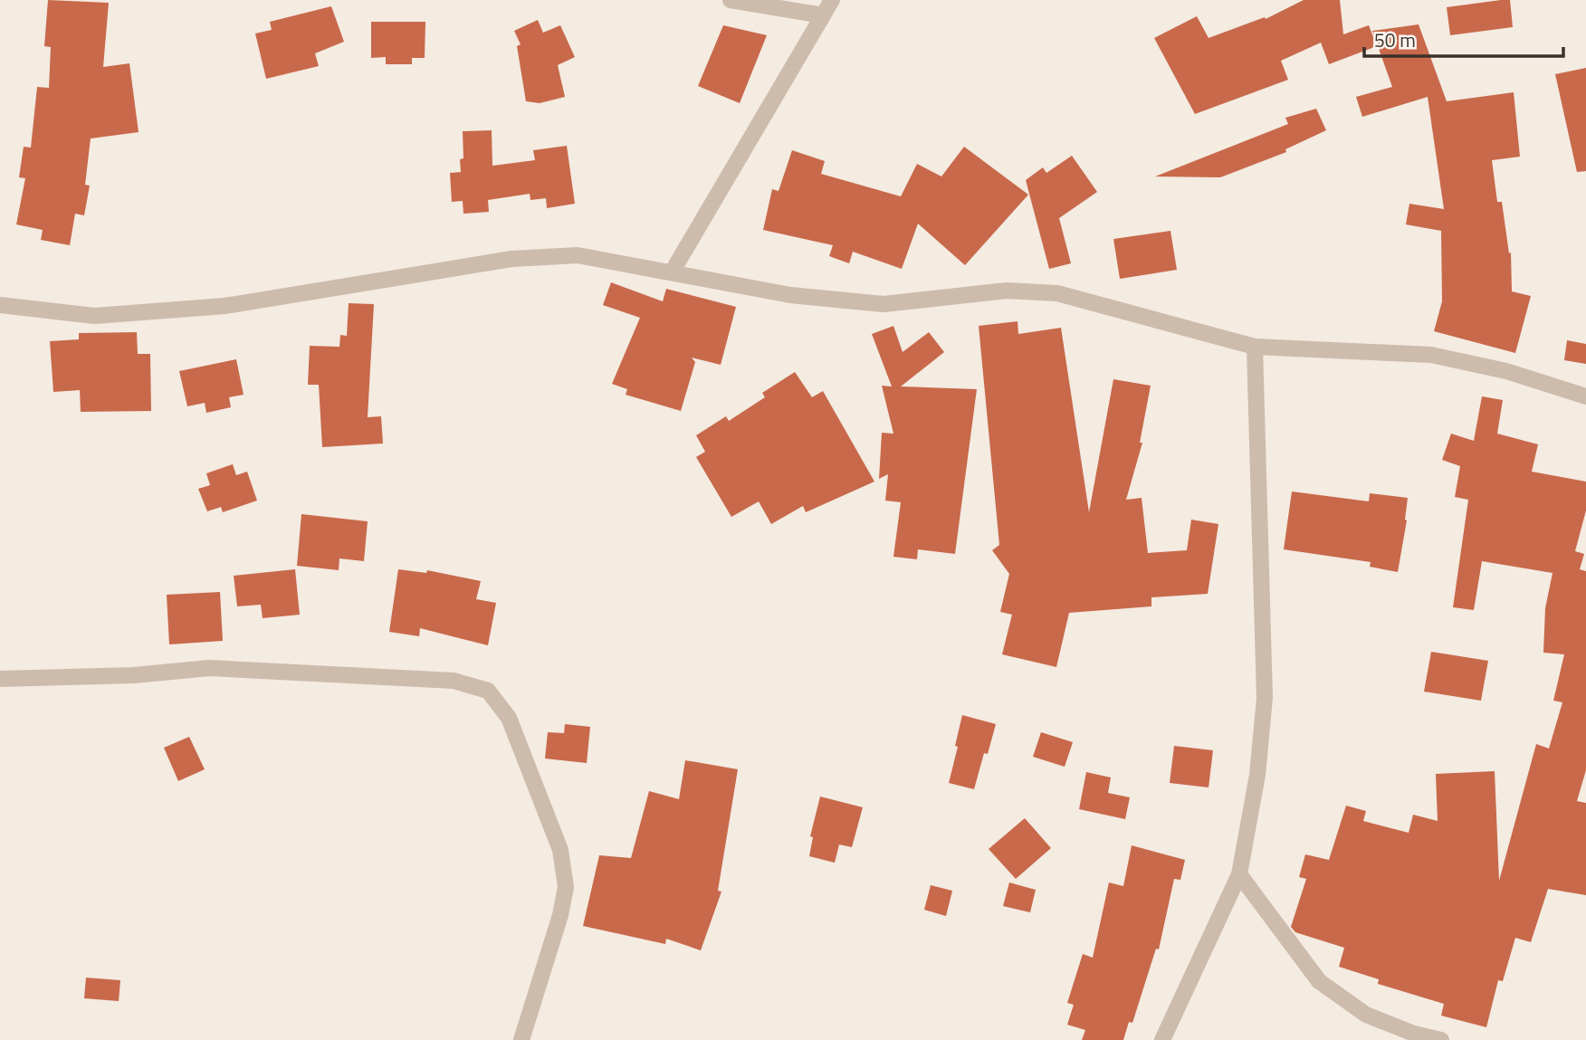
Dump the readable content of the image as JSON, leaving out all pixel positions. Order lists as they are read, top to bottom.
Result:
{
  "scale_bar": "50 m"
}
